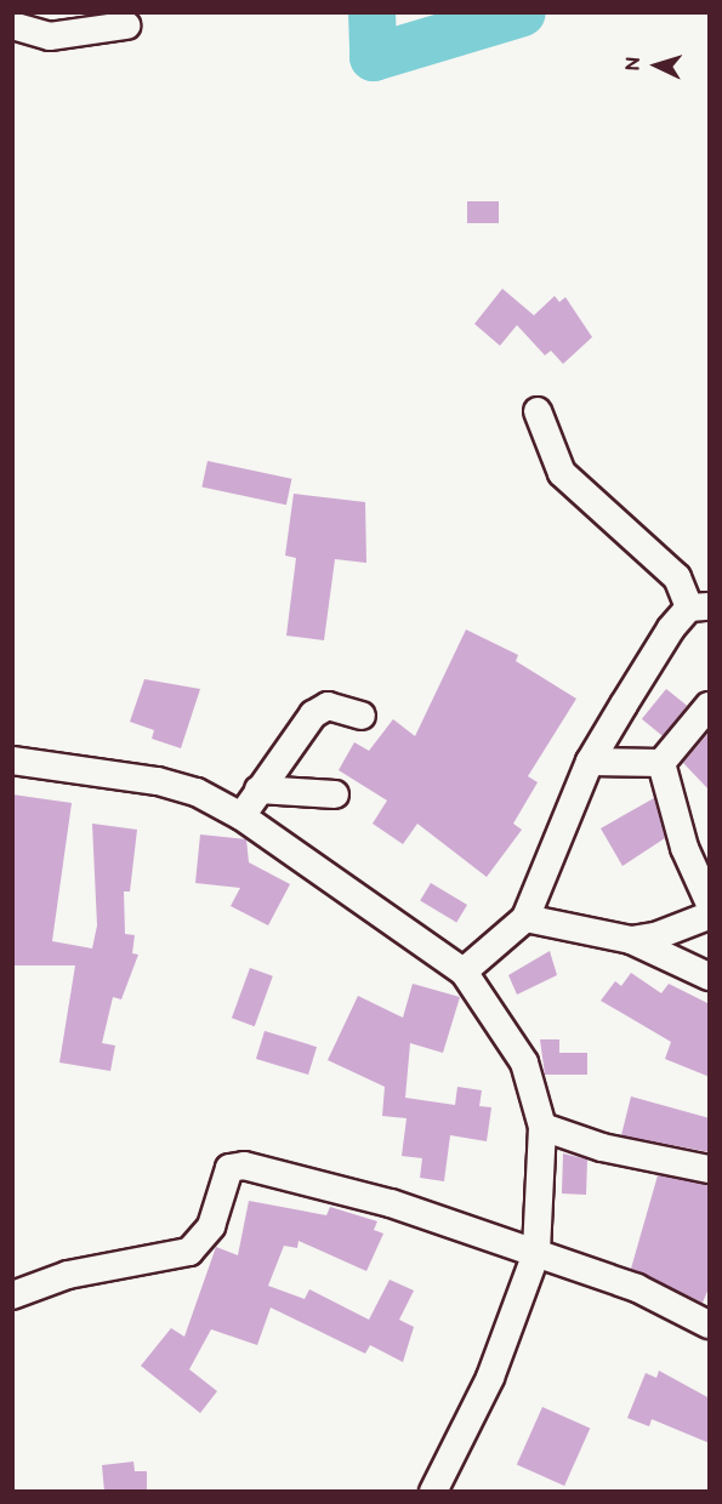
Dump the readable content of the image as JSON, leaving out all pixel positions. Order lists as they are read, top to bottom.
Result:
{
  "north": "left"
}
